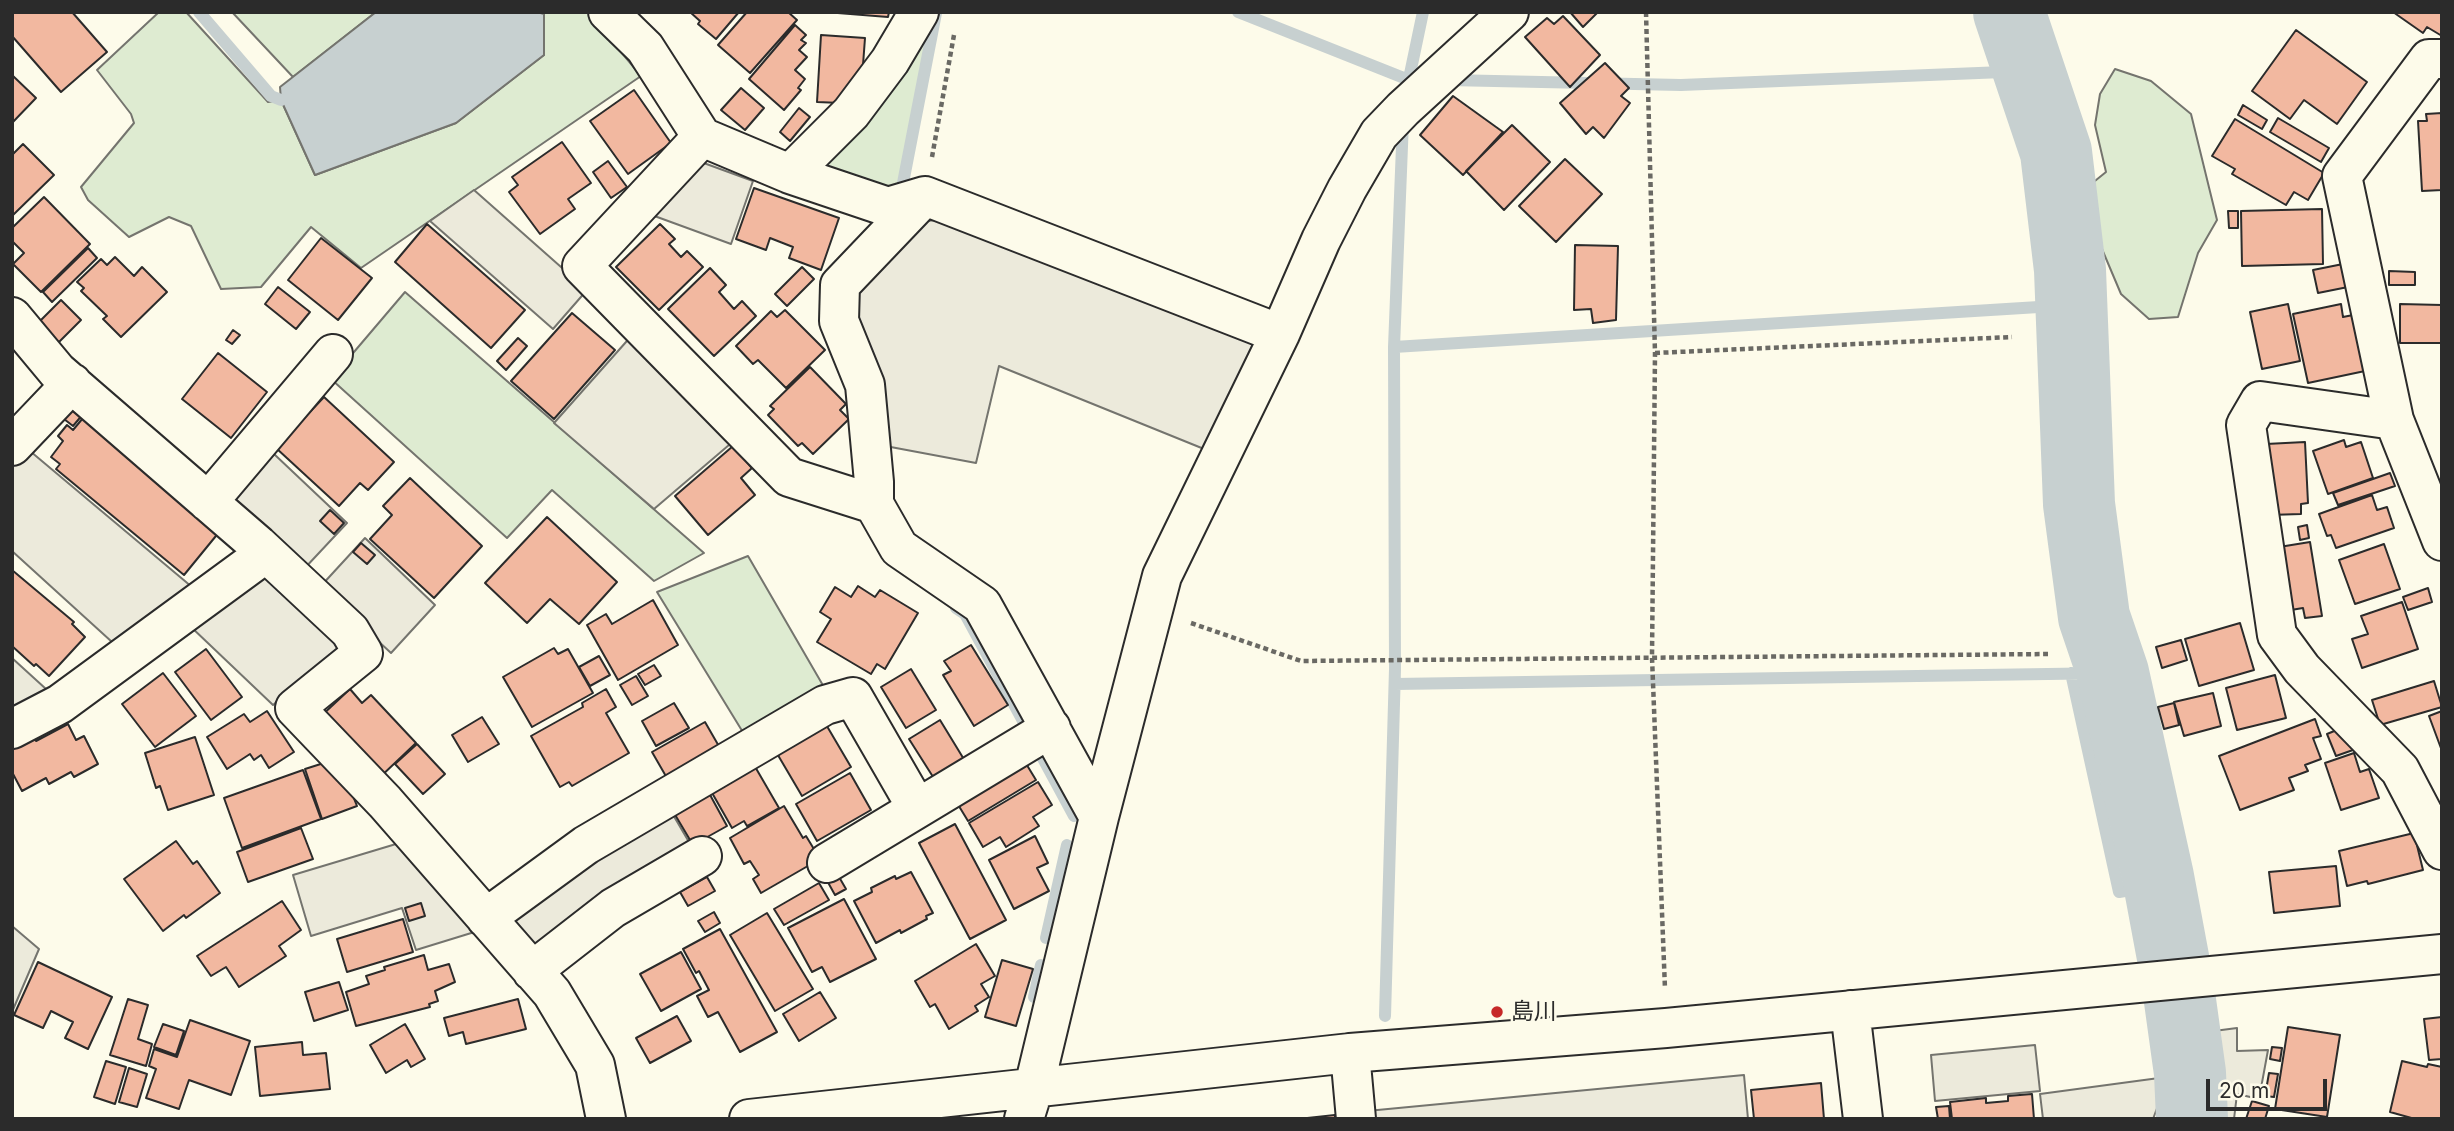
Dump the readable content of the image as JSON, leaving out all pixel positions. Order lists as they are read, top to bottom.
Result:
{
  "places": ["島川"],
  "scale_bar": "20 m"
}
